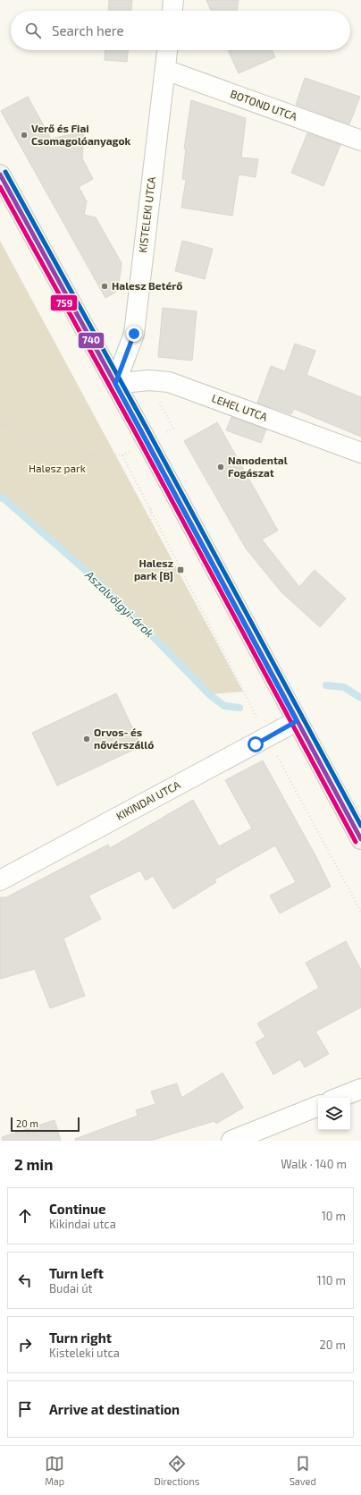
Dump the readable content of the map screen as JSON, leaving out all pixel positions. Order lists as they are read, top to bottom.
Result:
{
  "streets": {
    "street": [
      "BOTOND UTCA",
      "KISTELEKI UTCA",
      "LEHEL UTCA",
      "KIKINDAI UTCA"
    ]
  },
  "crossings": [
    ["BOTOND UTCA", "KISTELEKI UTCA"],
    ["KISTELEKI UTCA", "LEHEL UTCA"]
  ],
  "water": ["Aszalvölgyi-árok"],
  "parks": ["Halesz park"],
  "places": {
    "other": [
      "Verő és Fiai Csomagolóanyagok",
      "Halesz Betérő",
      "Nanodental Fogászat",
      "Orvos- és nővérszálló"
    ],
    "transit": ["Halesz park [B]"]
  },
  "lines": ["transit line 740", "transit line 759"],
  "scale_bar": "20 m",
  "page": {
    "search": "Search here",
    "scale": "20 m",
    "heading": ["2 min", "Walk · 140 m"],
    "list": [
      ["Continue", "Kikindai utca", "10 m"],
      ["Turn left", "Budai út", "110 m"],
      ["Turn right", "Kisteleki utca", "20 m"],
      "Arrive at destination"
    ],
    "nav": ["Map", "Directions", "Saved"]
  }
}
